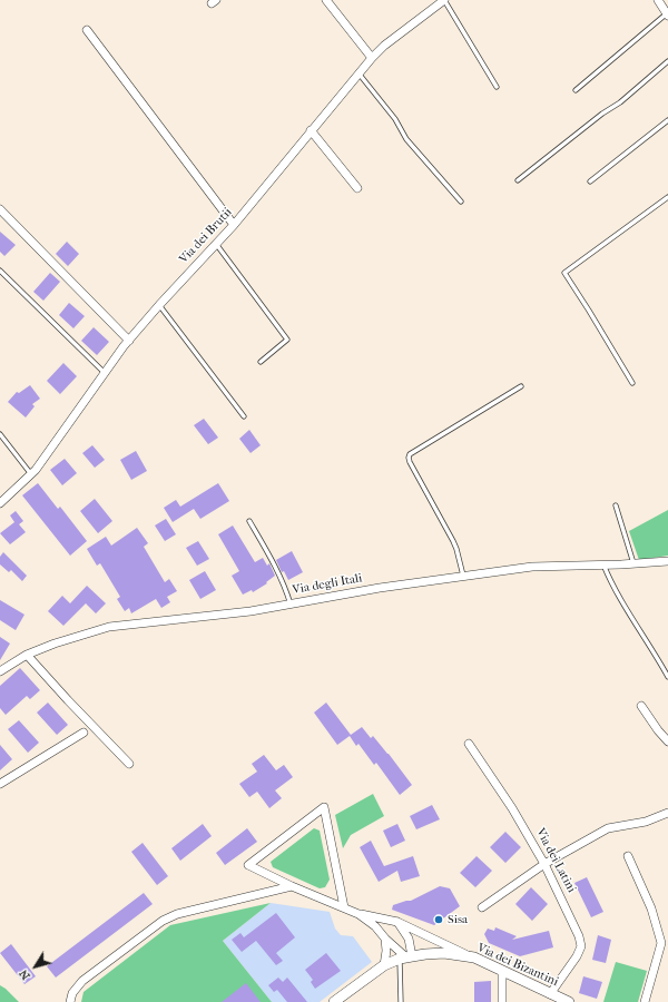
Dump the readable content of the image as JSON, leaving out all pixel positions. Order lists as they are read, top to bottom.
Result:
{
  "streets": {
    "street": [
      "Via dei Brutii",
      "Via degli Itali",
      "Via dei Latini",
      "Via dei Bizantini"
    ]
  },
  "crossings": [
    ["Via dei Latini", "Via dei Bizantini"]
  ],
  "places": ["Sisa"],
  "north": "bottom left"
}
